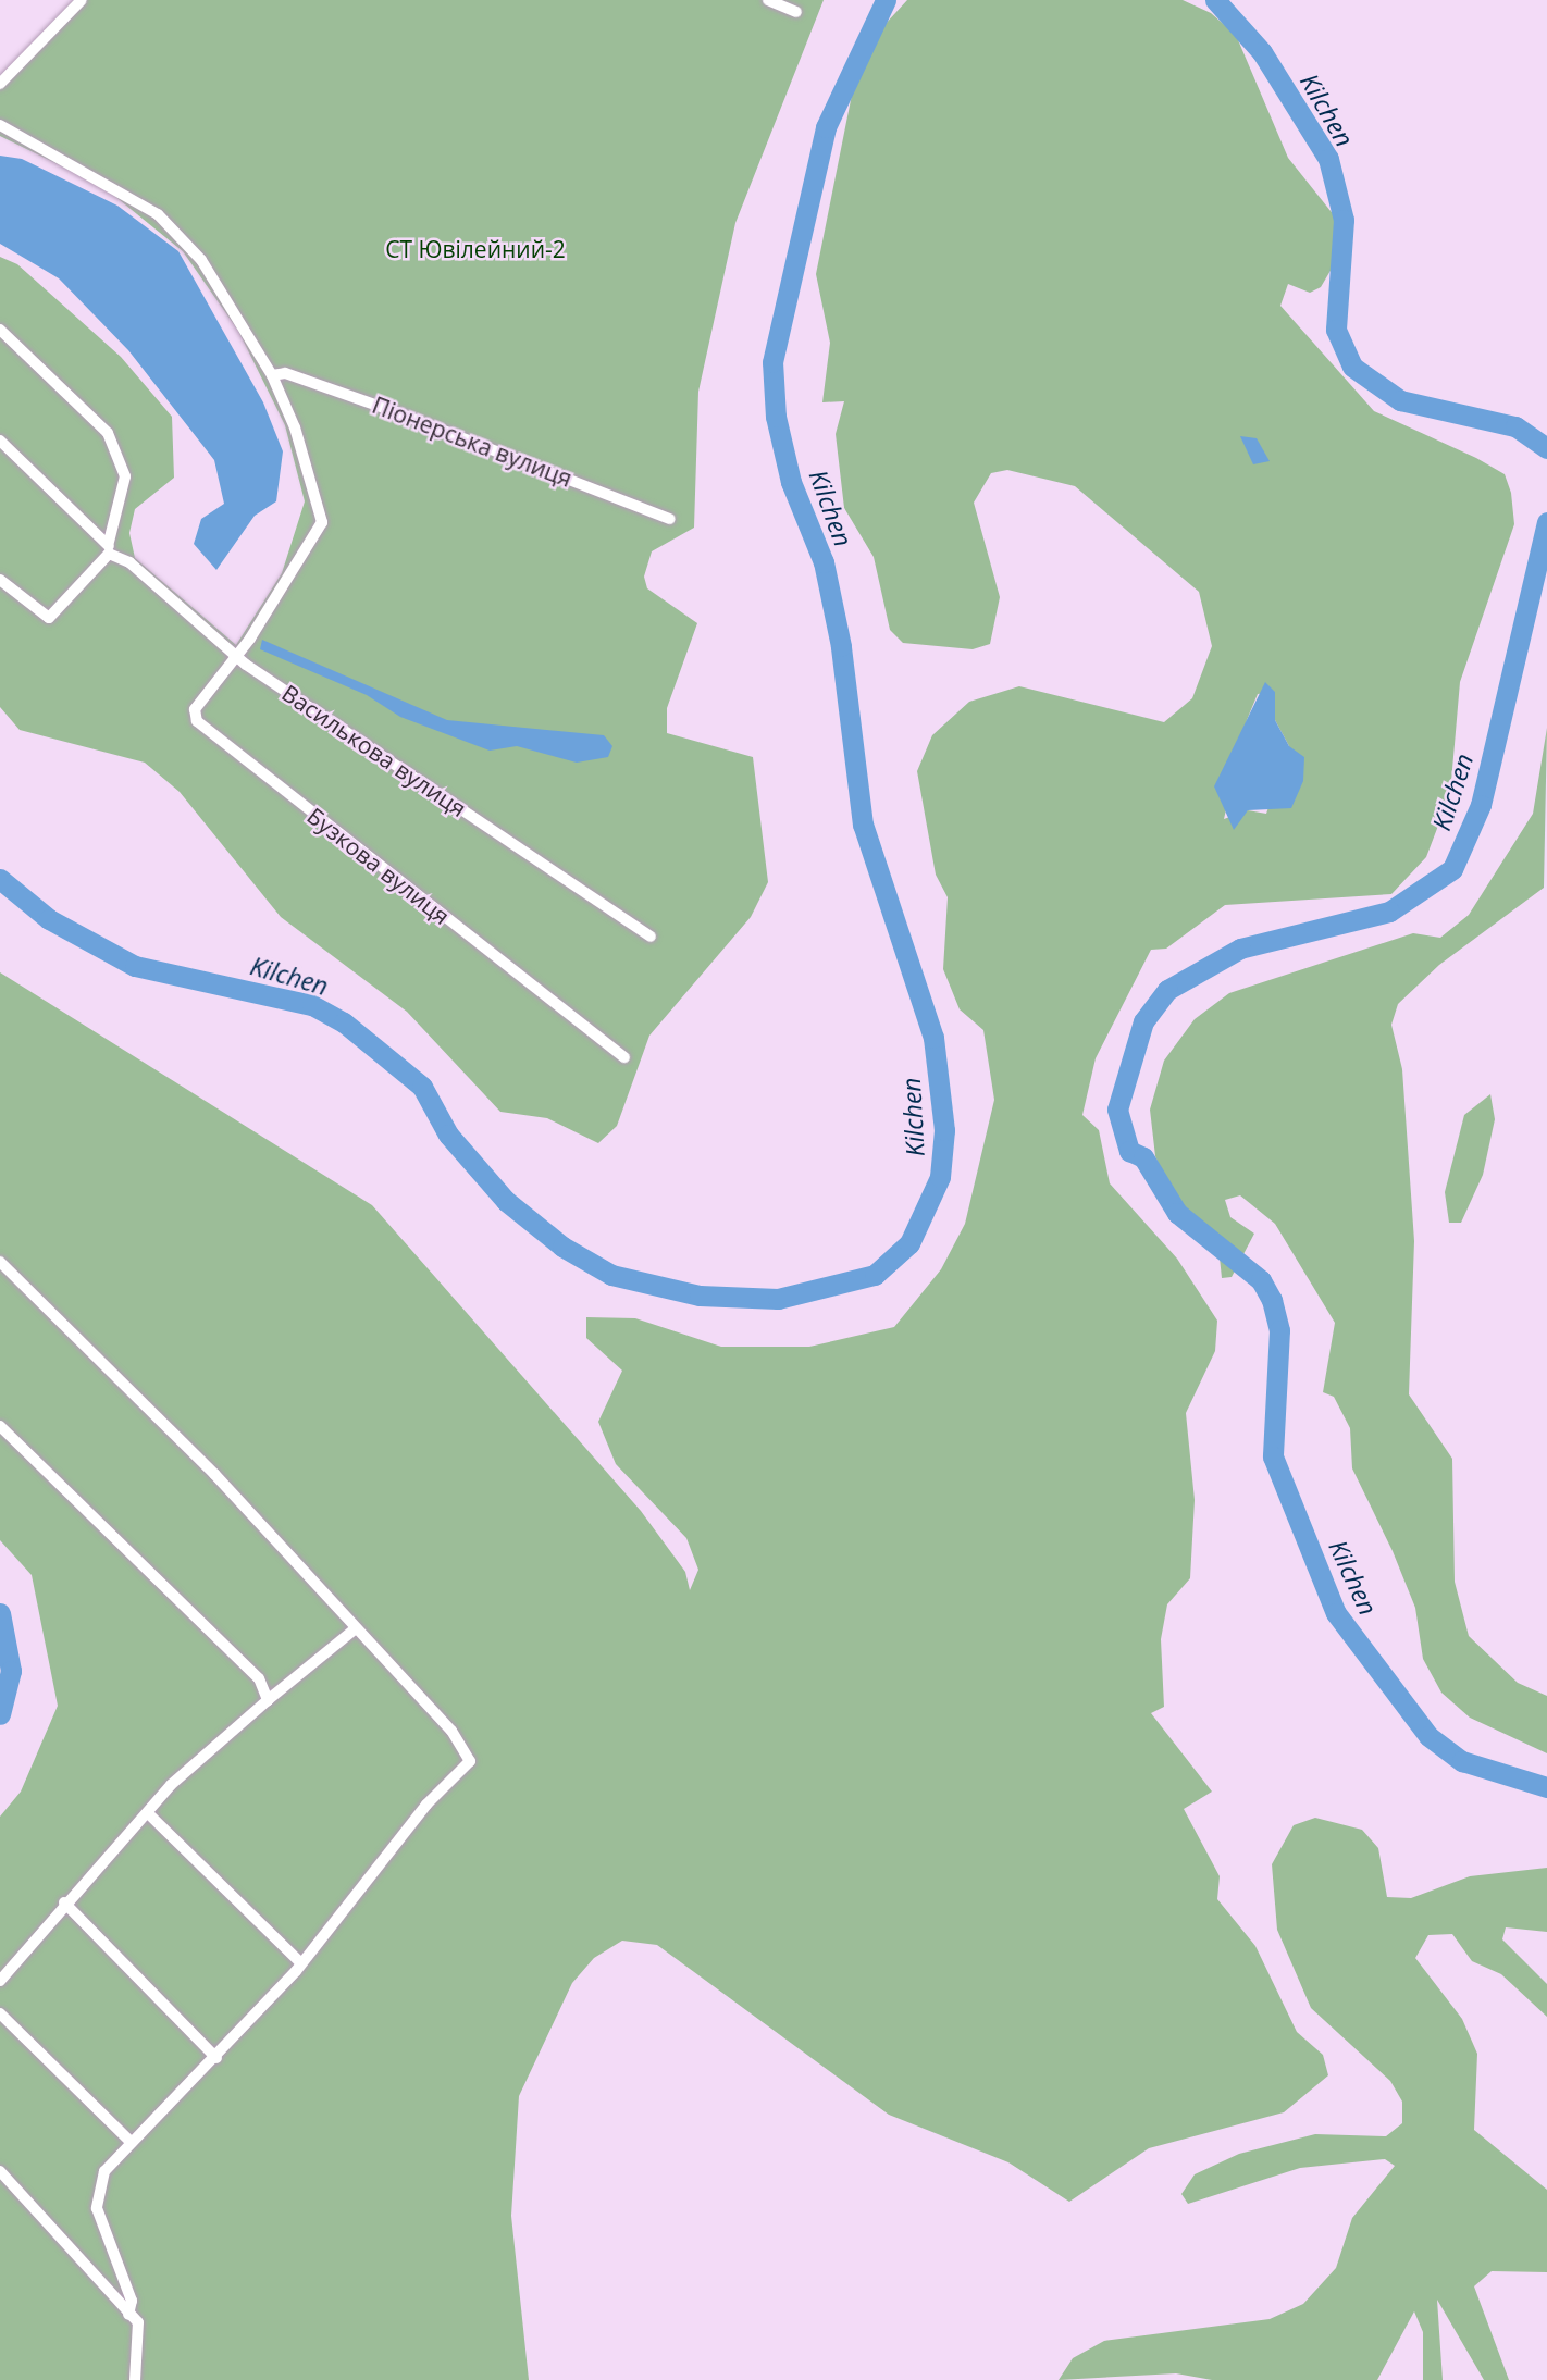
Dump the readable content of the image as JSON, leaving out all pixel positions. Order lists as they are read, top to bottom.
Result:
{
  "streets": {
    "street": ["Піонерська вулиця", "Василькова вулиця", "Бузкова вулиця"]
  },
  "crossings": [
    ["Піонерська вулиця", "Бузкова вулиця"],
    ["Василькова вулиця", "Бузкова вулиця"]
  ],
  "water": ["Kilchen"],
  "parks": ["СT Ювілейний-2"]
}
